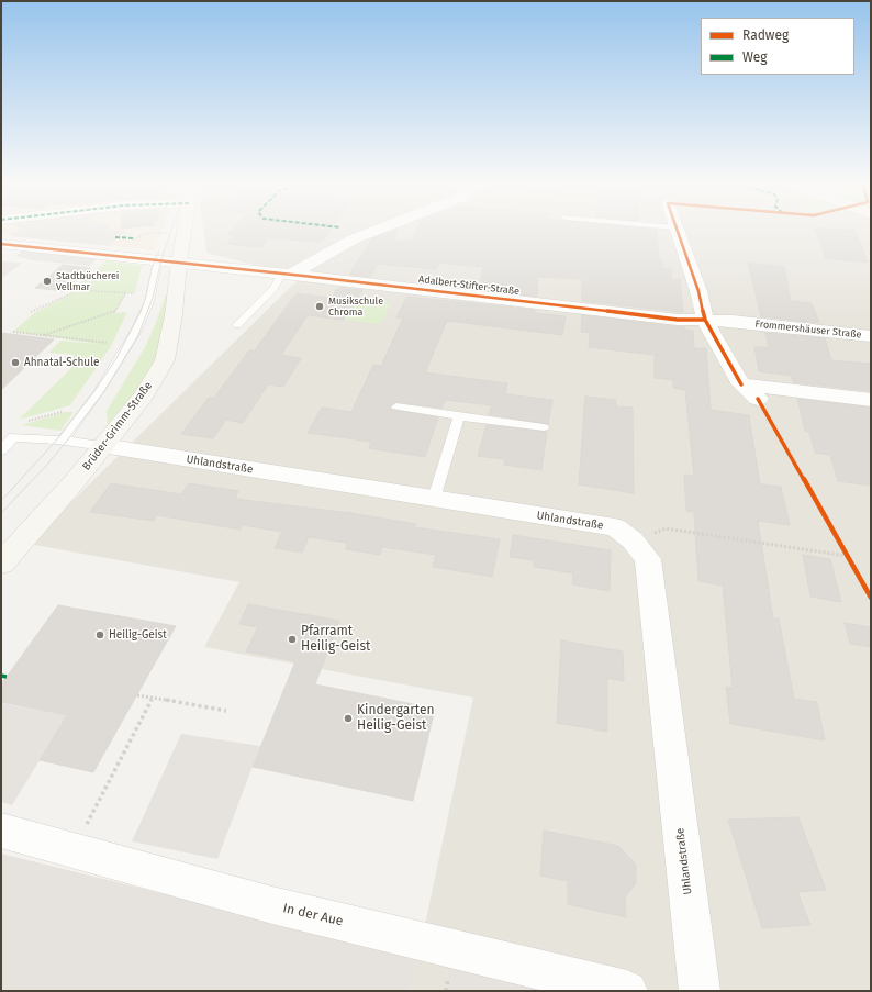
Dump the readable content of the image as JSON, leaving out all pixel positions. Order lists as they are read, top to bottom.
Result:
{
  "streets": {
    "street": [
      "Adalbert-Stifter-Straße",
      "Frommershäuser Straße",
      "Brüder-Grimm-Straße",
      "Uhlandstraße",
      "In der Aue"
    ]
  },
  "crossings": [
    ["Adalbert-Stifter-Straße", "Frommershäuser Straße"],
    ["Adalbert-Stifter-Straße", "Brüder-Grimm-Straße"],
    ["Brüder-Grimm-Straße", "Uhlandstraße"]
  ],
  "places": [
    "Stadtbücherei Vellmar",
    "Musikschule Chroma",
    "Ahnatal-Schule",
    "Heilig-Geist",
    "Pfarramt Heilig-Geist",
    "Kindergarten Heilig-Geist"
  ],
  "legend": ["Radweg", "Weg"]
}
